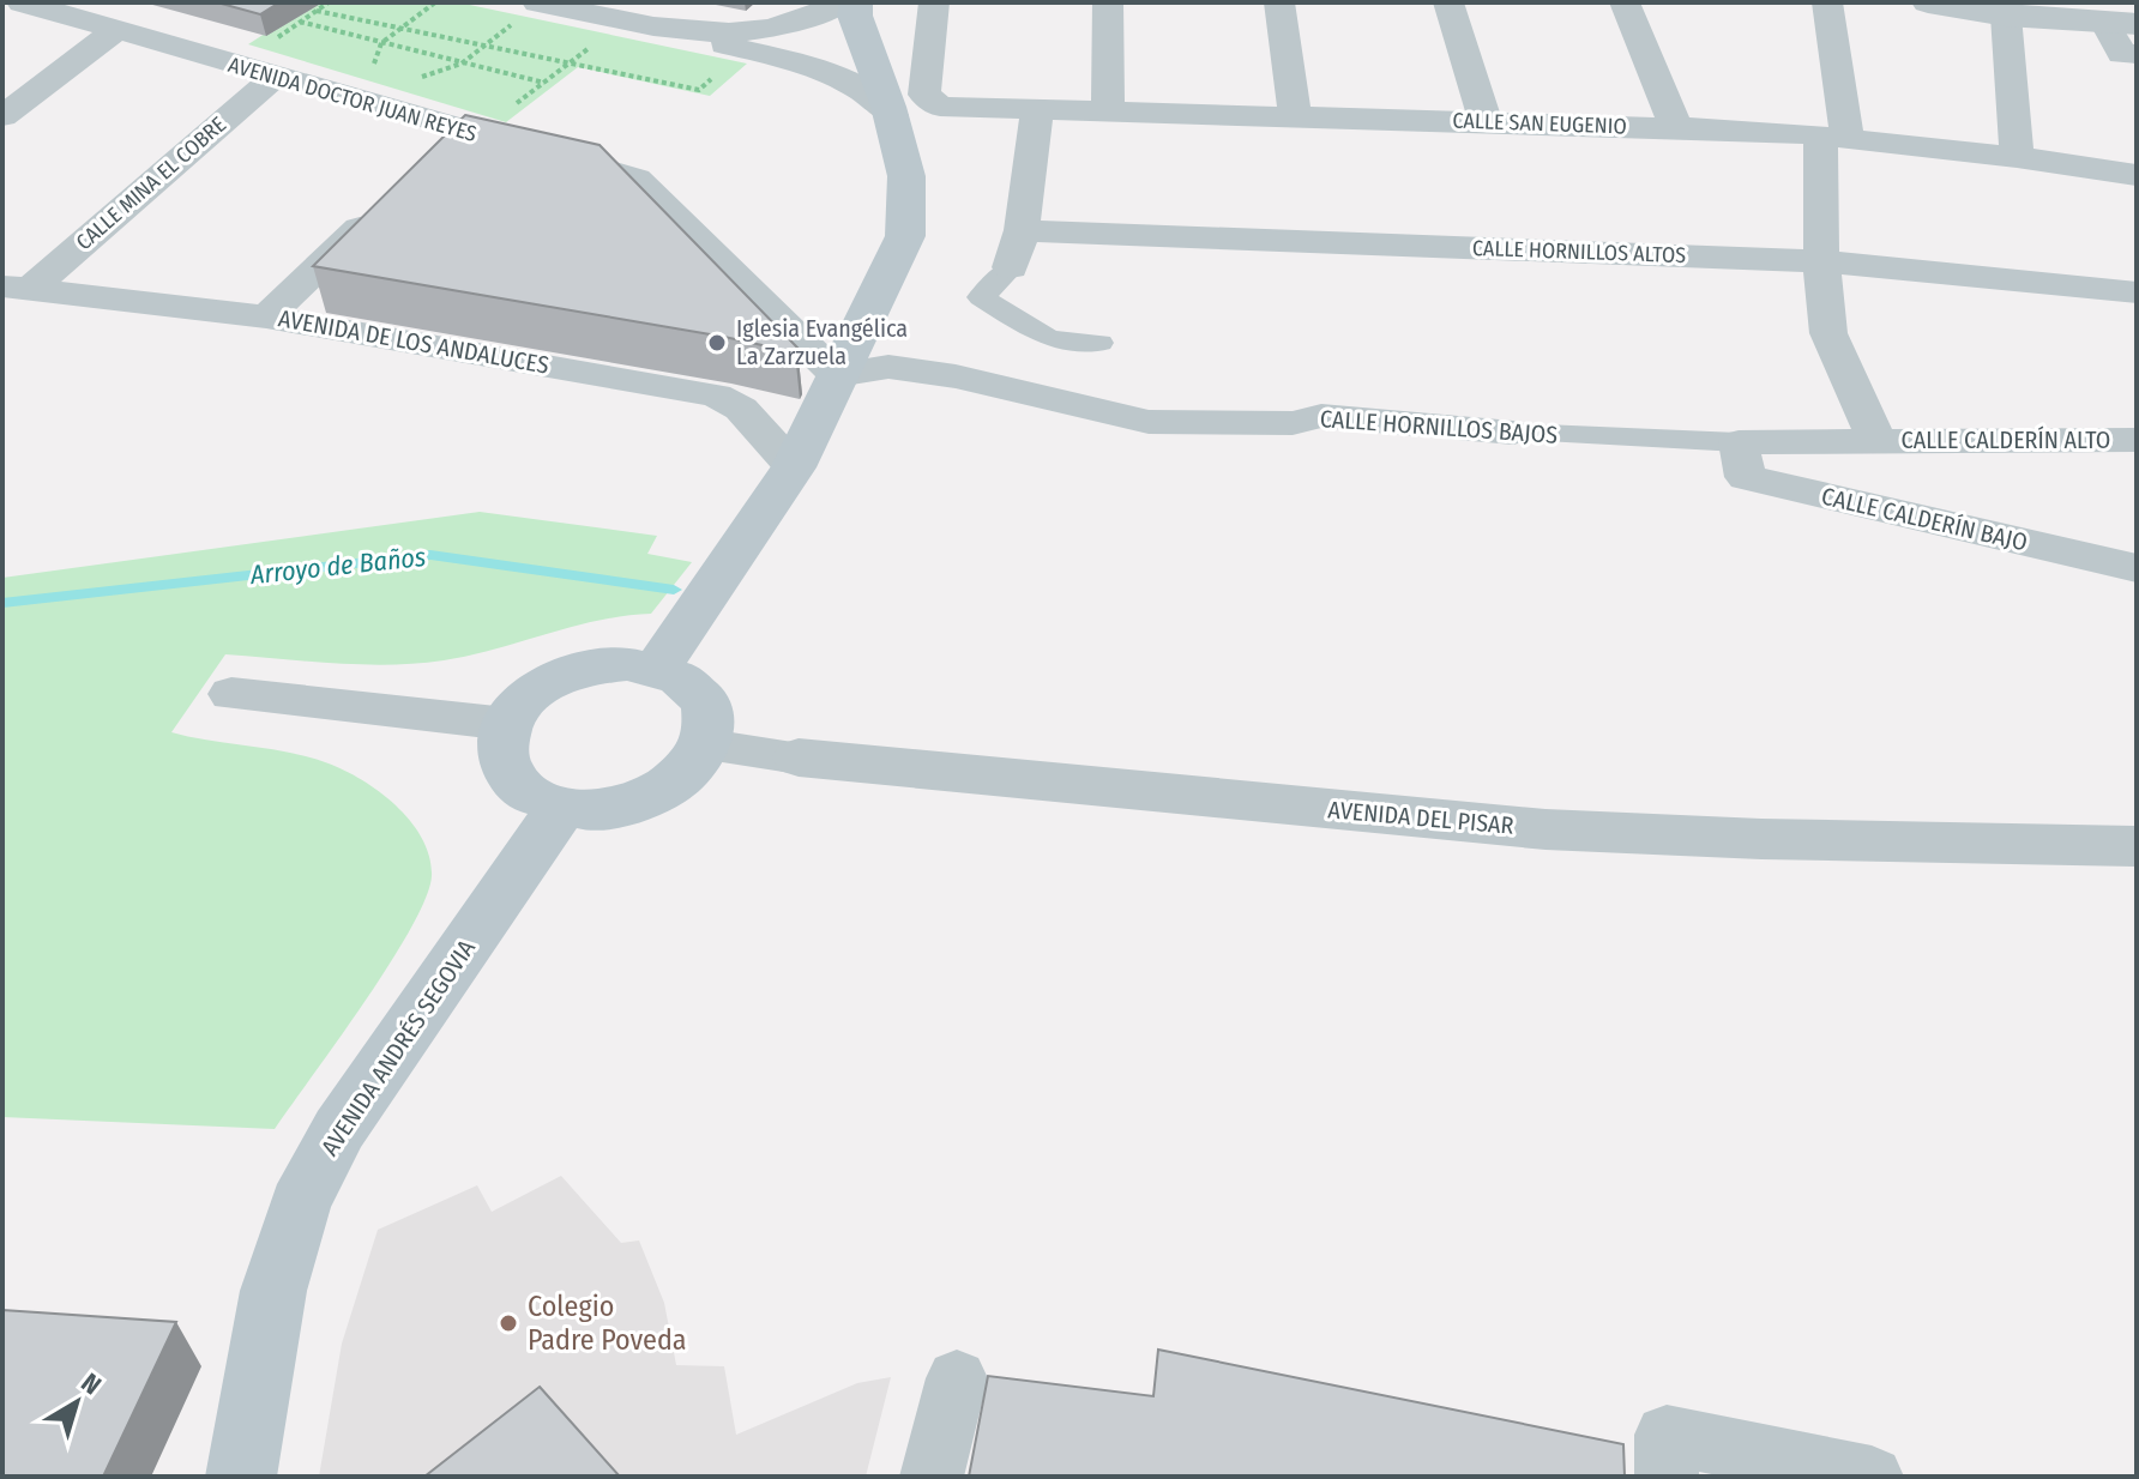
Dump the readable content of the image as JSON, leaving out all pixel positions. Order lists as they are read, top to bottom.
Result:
{
  "streets": {
    "main road": ["AVENIDA ANDRÉS SEGOVIA"],
    "street": [
      "AVENIDA DOCTOR JUAN REYES",
      "CALLE SAN EUGENIO",
      "CALLE MINA EL COBRE",
      "CALLE HORNILLOS ALTOS",
      "AVENIDA DE LOS ANDALUCES",
      "CALLE HORNILLOS BAJOS",
      "CALLE CALDERÍN ALTO",
      "CALLE CALDERÍN BAJO",
      "AVENIDA DEL PISAR"
    ]
  },
  "crossings": [
    ["AVENIDA DOCTOR JUAN REYES", "CALLE MINA EL COBRE"],
    ["AVENIDA DOCTOR JUAN REYES", "CALLE HORNILLOS BAJOS"],
    ["CALLE MINA EL COBRE", "AVENIDA DE LOS ANDALUCES"],
    ["CALLE HORNILLOS BAJOS", "CALLE CALDERÍN ALTO"],
    ["CALLE HORNILLOS BAJOS", "CALLE CALDERÍN BAJO"],
    ["AVENIDA DEL PISAR", "AVENIDA ANDRÉS SEGOVIA"]
  ],
  "water": ["Arroyo de Baños"],
  "places": ["Iglesia Evangélica La Zarzuela", "Colegio Padre Poveda"],
  "north": "top right"
}
